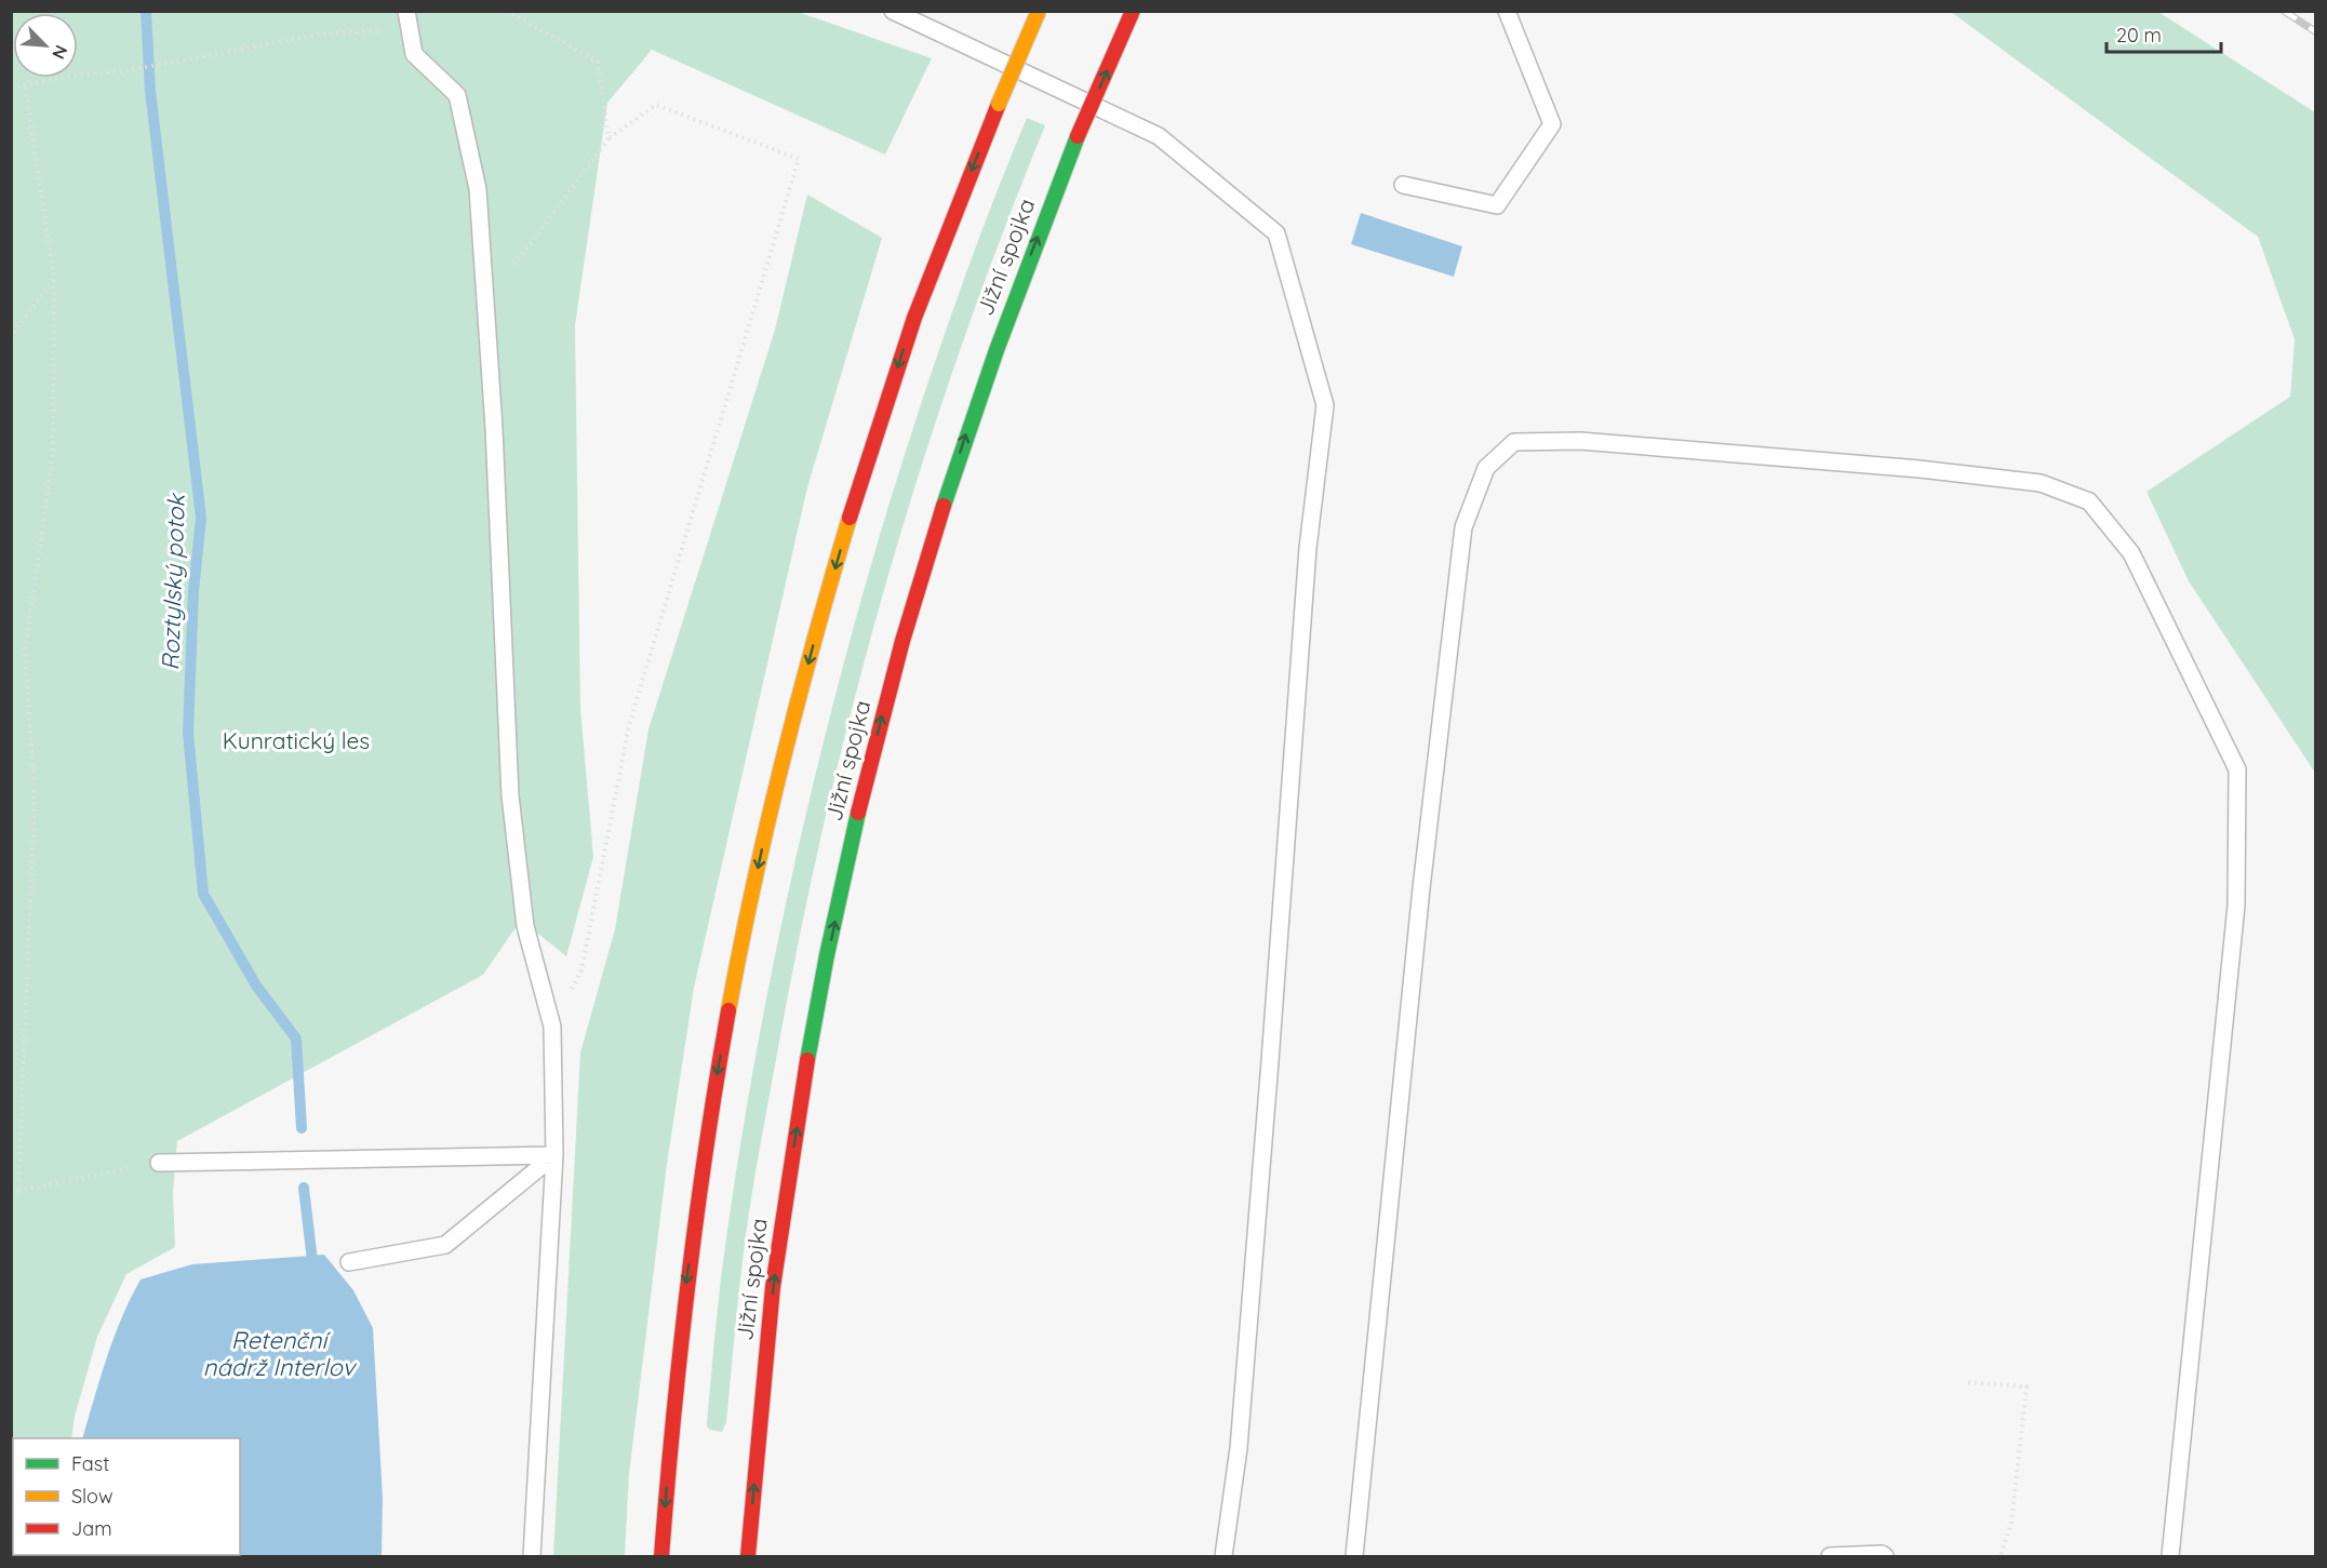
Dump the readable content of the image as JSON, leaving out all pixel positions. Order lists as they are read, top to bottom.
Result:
{
  "streets": {
    "highway": ["Jižní spojka"]
  },
  "water": ["Roztylský potok", "Retenční nádrž Interlov"],
  "parks": ["Kunratický les"],
  "legend": ["Fast", "Slow", "Jam"],
  "scale_bar": "20 m",
  "north": "bottom right"
}
